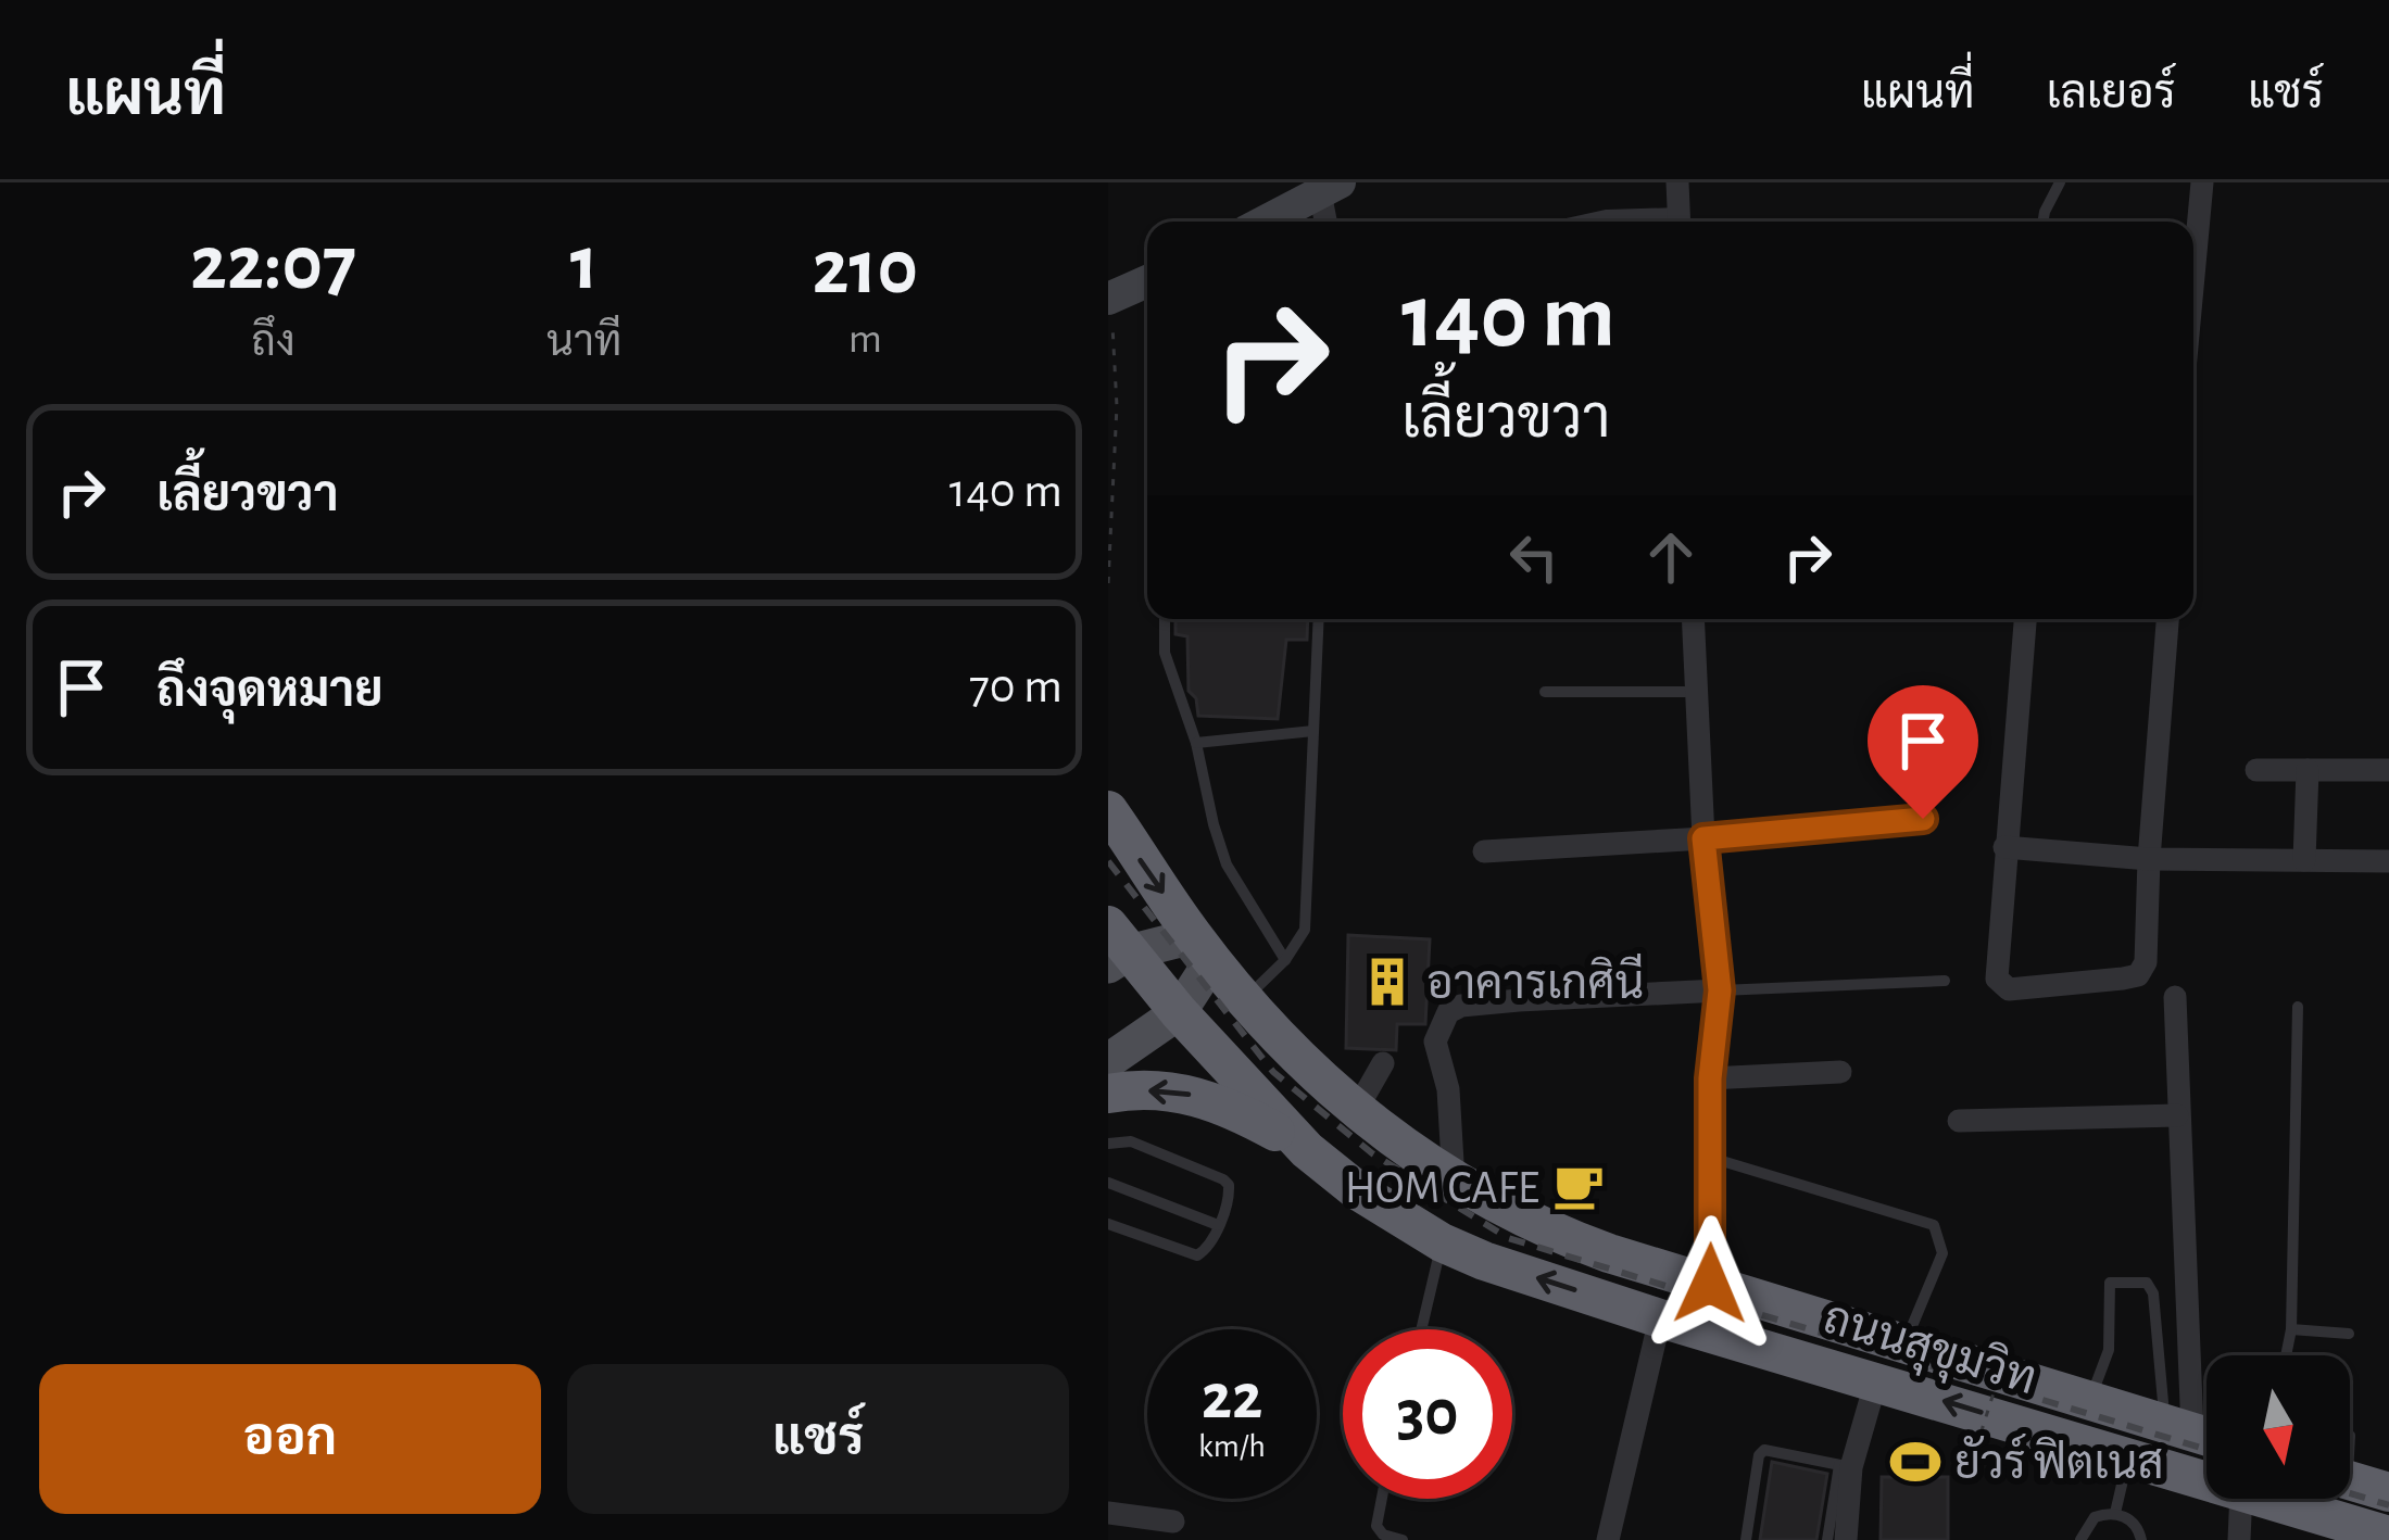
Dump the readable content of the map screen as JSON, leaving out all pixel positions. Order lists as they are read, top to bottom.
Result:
{
  "streets": {
    "highway": ["ถนนสุขุมวิท"]
  },
  "places": {
    "building": ["อาคารเกศินี"],
    "cafe": ["HOM CAFE"],
    "sports": ["ยัวร์ ฟิตเนส"]
  },
  "north": "bottom",
  "page": {
    "header": "แผนที่",
    "nav": ["แผนที่", "เลเยอร์", "แชร์"],
    "eta": [
      "22:07",
      "ถึง",
      "1",
      "นาที",
      "210",
      "m"
    ],
    "turn": ["140 m", "เลี้ยวขวา"],
    "list": [
      {
        "name": "เลี้ยวขวา",
        "value": "140 m"
      },
      {
        "name": "ถึงจุดหมาย",
        "value": "70 m"
      }
    ],
    "speed": "22 km/h",
    "limit": "30",
    "buttons": ["ออก", "แชร์"]
  }
}
